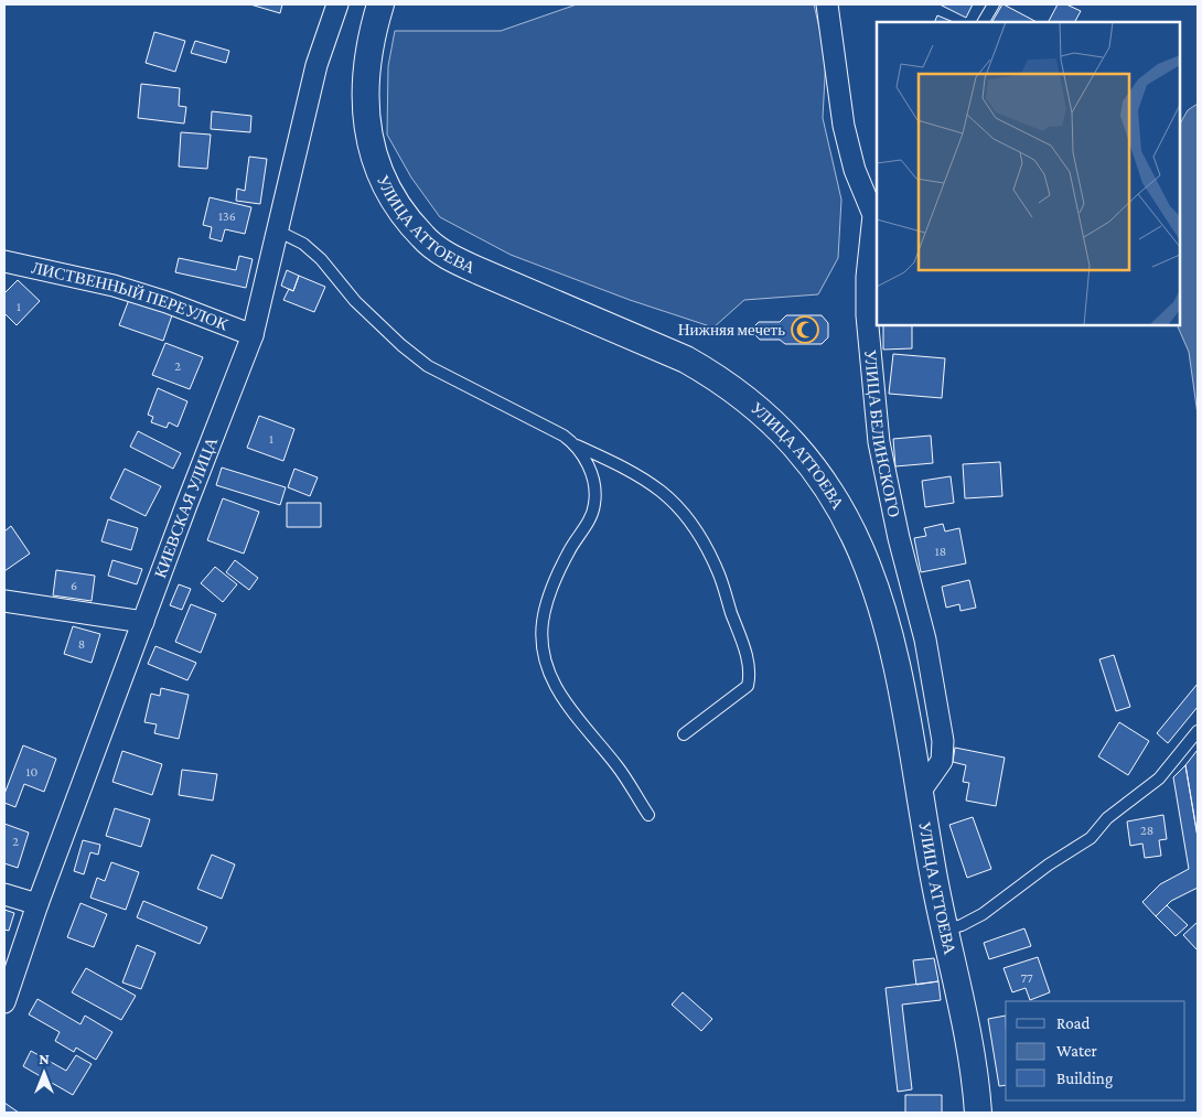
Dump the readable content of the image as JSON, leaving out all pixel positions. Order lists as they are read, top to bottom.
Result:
{
  "streets": {
    "street": [
      "УЛИЦА АТТОЕВА",
      "ЛИСТВЕННЫЙ ПЕРЕУЛОК",
      "УЛИЦА БЕЛИНСКОГО",
      "КИЕВСКАЯ УЛИЦА"
    ]
  },
  "crossings": [
    ["УЛИЦА АТТОЕВА", "УЛИЦА БЕЛИНСКОГО"],
    ["ЛИСТВЕННЫЙ ПЕРЕУЛОК", "КИЕВСКАЯ УЛИЦА"]
  ],
  "places": {
    "mosque": ["Нижняя мечеть"]
  },
  "house_numbers": [
    "136",
    "1",
    "2",
    "1",
    "18",
    "6",
    "8",
    "10",
    "28",
    "2",
    "77"
  ],
  "legend": ["Road", "Water", "Building"],
  "north": "top"
}
